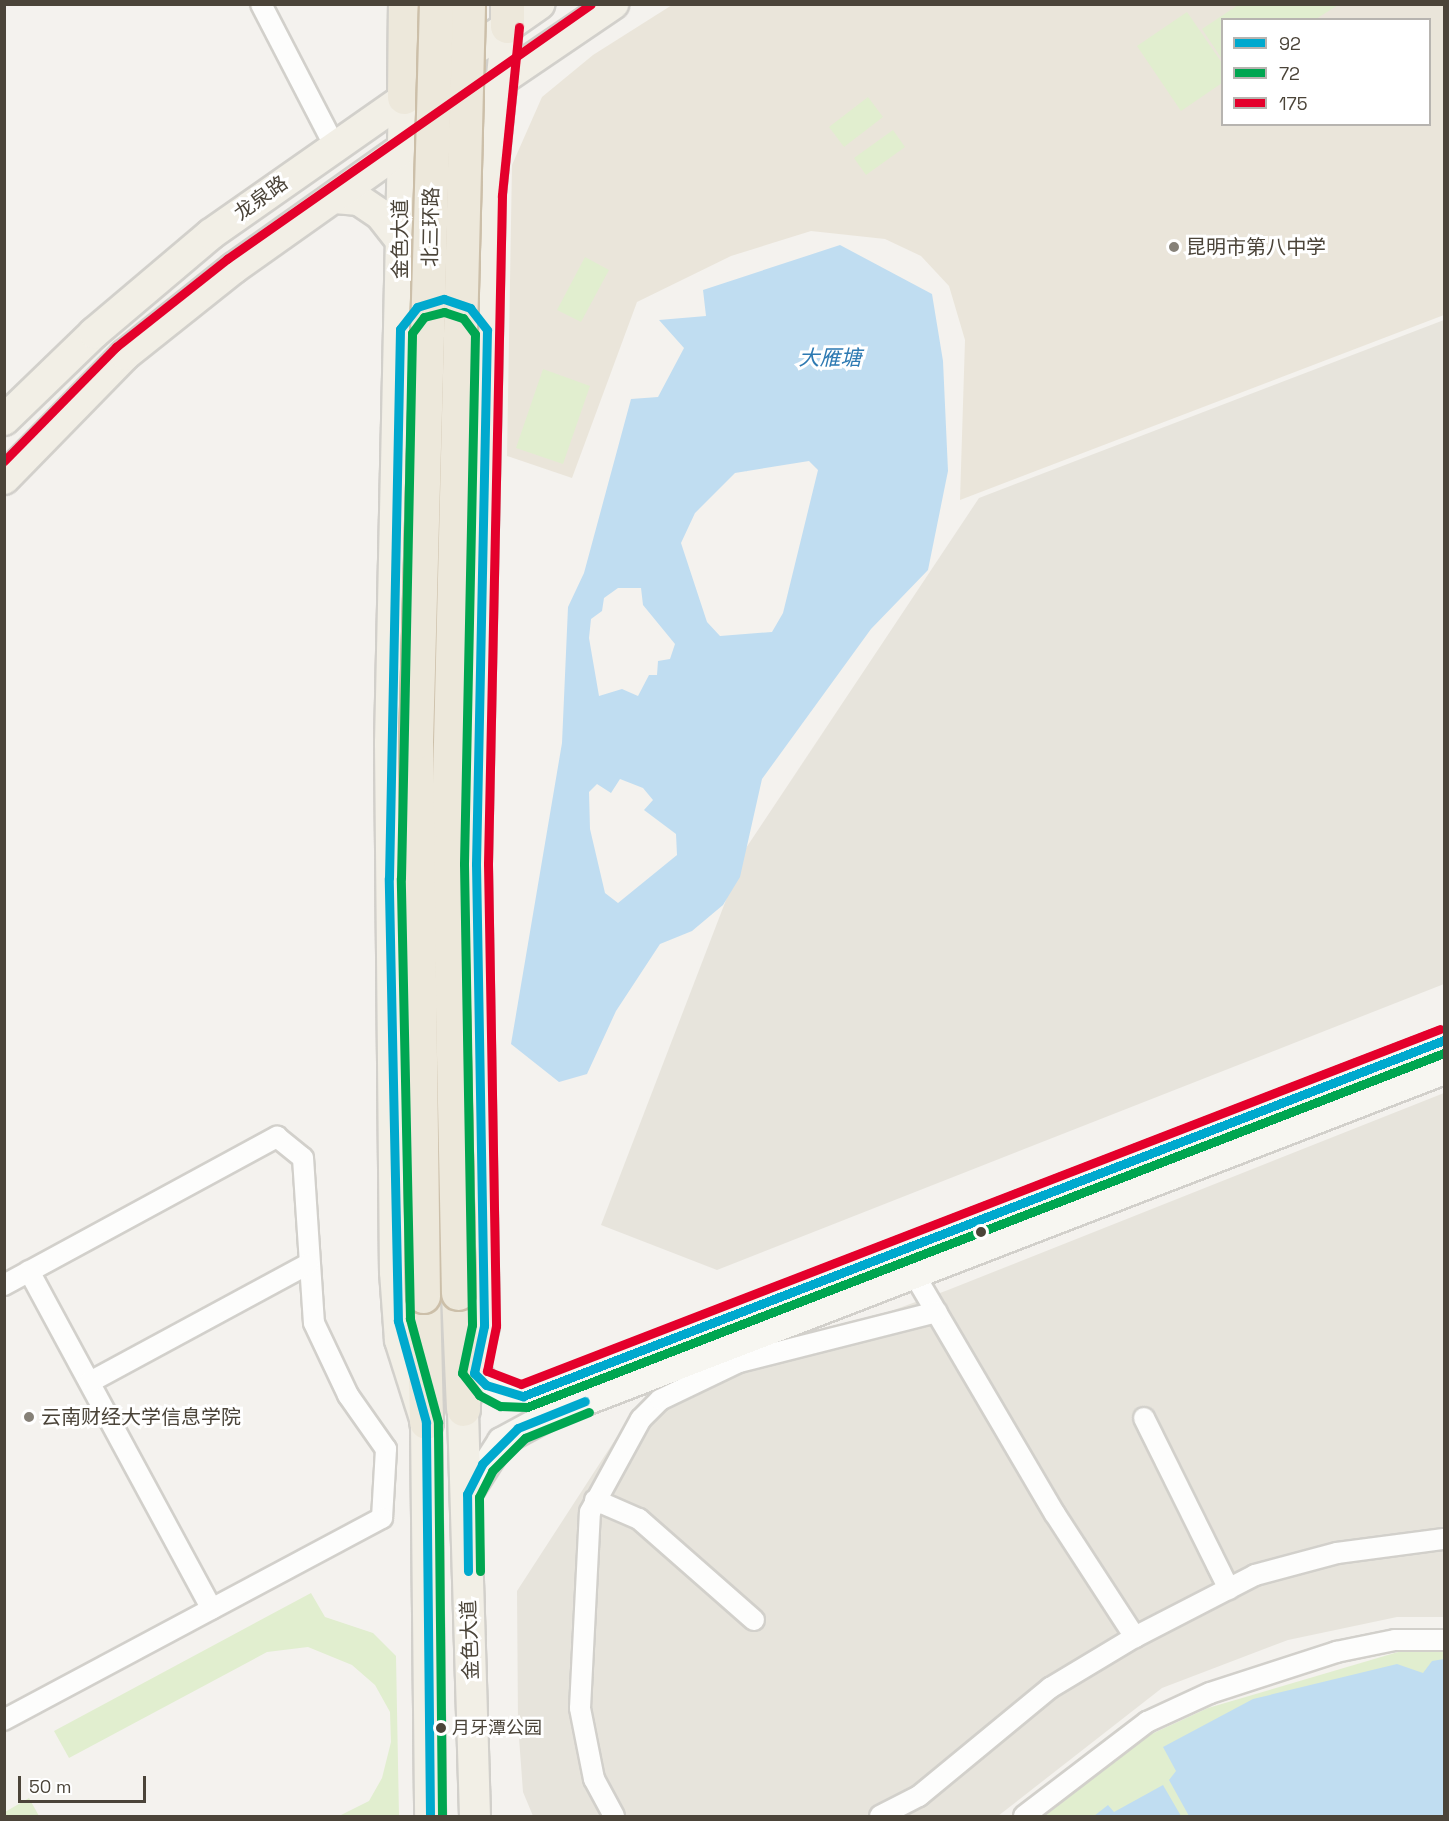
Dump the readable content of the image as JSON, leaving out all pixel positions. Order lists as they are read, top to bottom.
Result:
{
  "streets": {
    "highway": ["北三环路"],
    "main road": ["龙泉路", "金色大道"]
  },
  "crossings": [
    ["龙泉路", "金色大道"],
    ["北三环路", "金色大道"]
  ],
  "water": ["大雁塘"],
  "places": ["昆明市第八中学", "云南财经大学信息学院", "月牙潭公园"],
  "lines": ["transit line 175", "transit line 92", "transit line 72"],
  "legend": ["92", "72", "175"],
  "scale_bar": "50 m"
}
